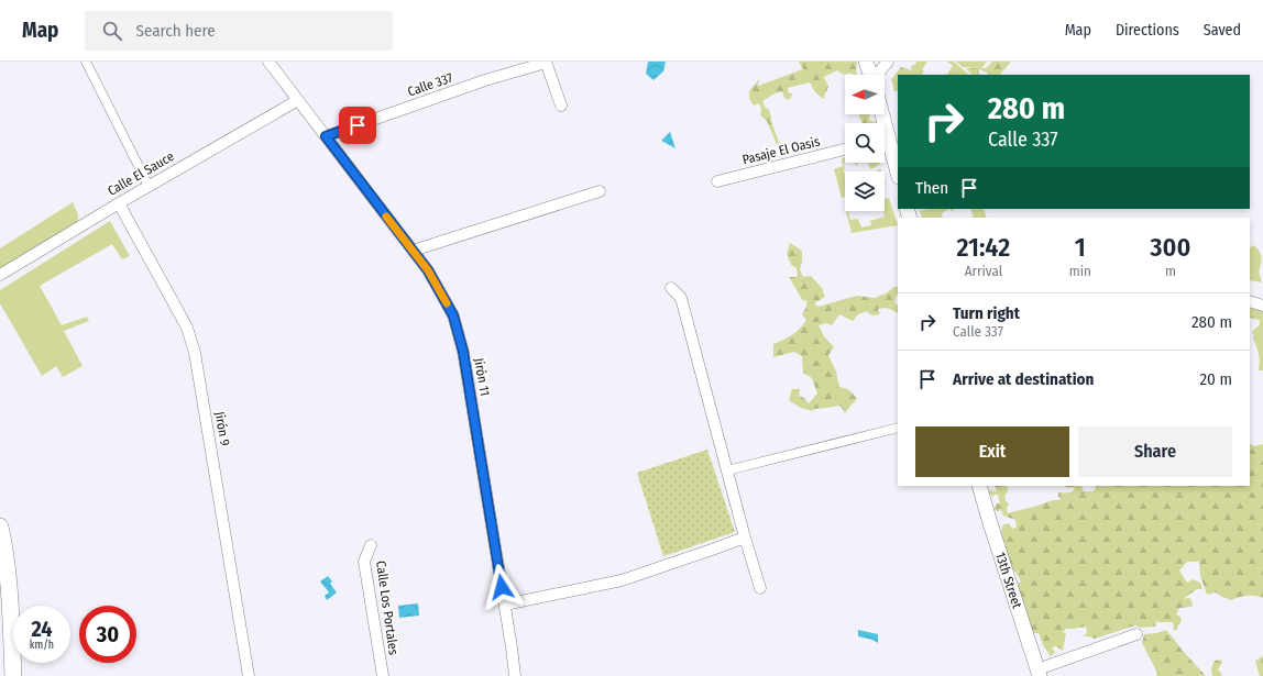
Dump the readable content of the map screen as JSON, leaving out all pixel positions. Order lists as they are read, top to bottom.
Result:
{
  "streets": {
    "street": [
      "Calle 337",
      "Pasaje El Oasis",
      "Calle El Sauce",
      "Jirón 11",
      "Jirón 9",
      "13th Street",
      "Calle Los Portales"
    ]
  },
  "crossings": [
    ["Calle 337", "Jirón 11"],
    ["Calle El Sauce", "Jirón 11"],
    ["Calle El Sauce", "Jirón 9"]
  ],
  "north": "left",
  "page": {
    "header": "Map",
    "search": "Search here",
    "nav": ["Map", "Directions", "Saved"],
    "turn": ["280 m", "Calle 337"],
    "then": "Then",
    "eta": [
      "21:42",
      "Arrival",
      "1",
      "min",
      "300",
      "m"
    ],
    "list": [
      {
        "name": "Turn right",
        "note": "Calle 337",
        "value": "280 m"
      },
      {
        "name": "Arrive at destination",
        "value": "20 m"
      }
    ],
    "buttons": ["Exit", "Share"],
    "speed": "24 km/h",
    "limit": "30"
  }
}
